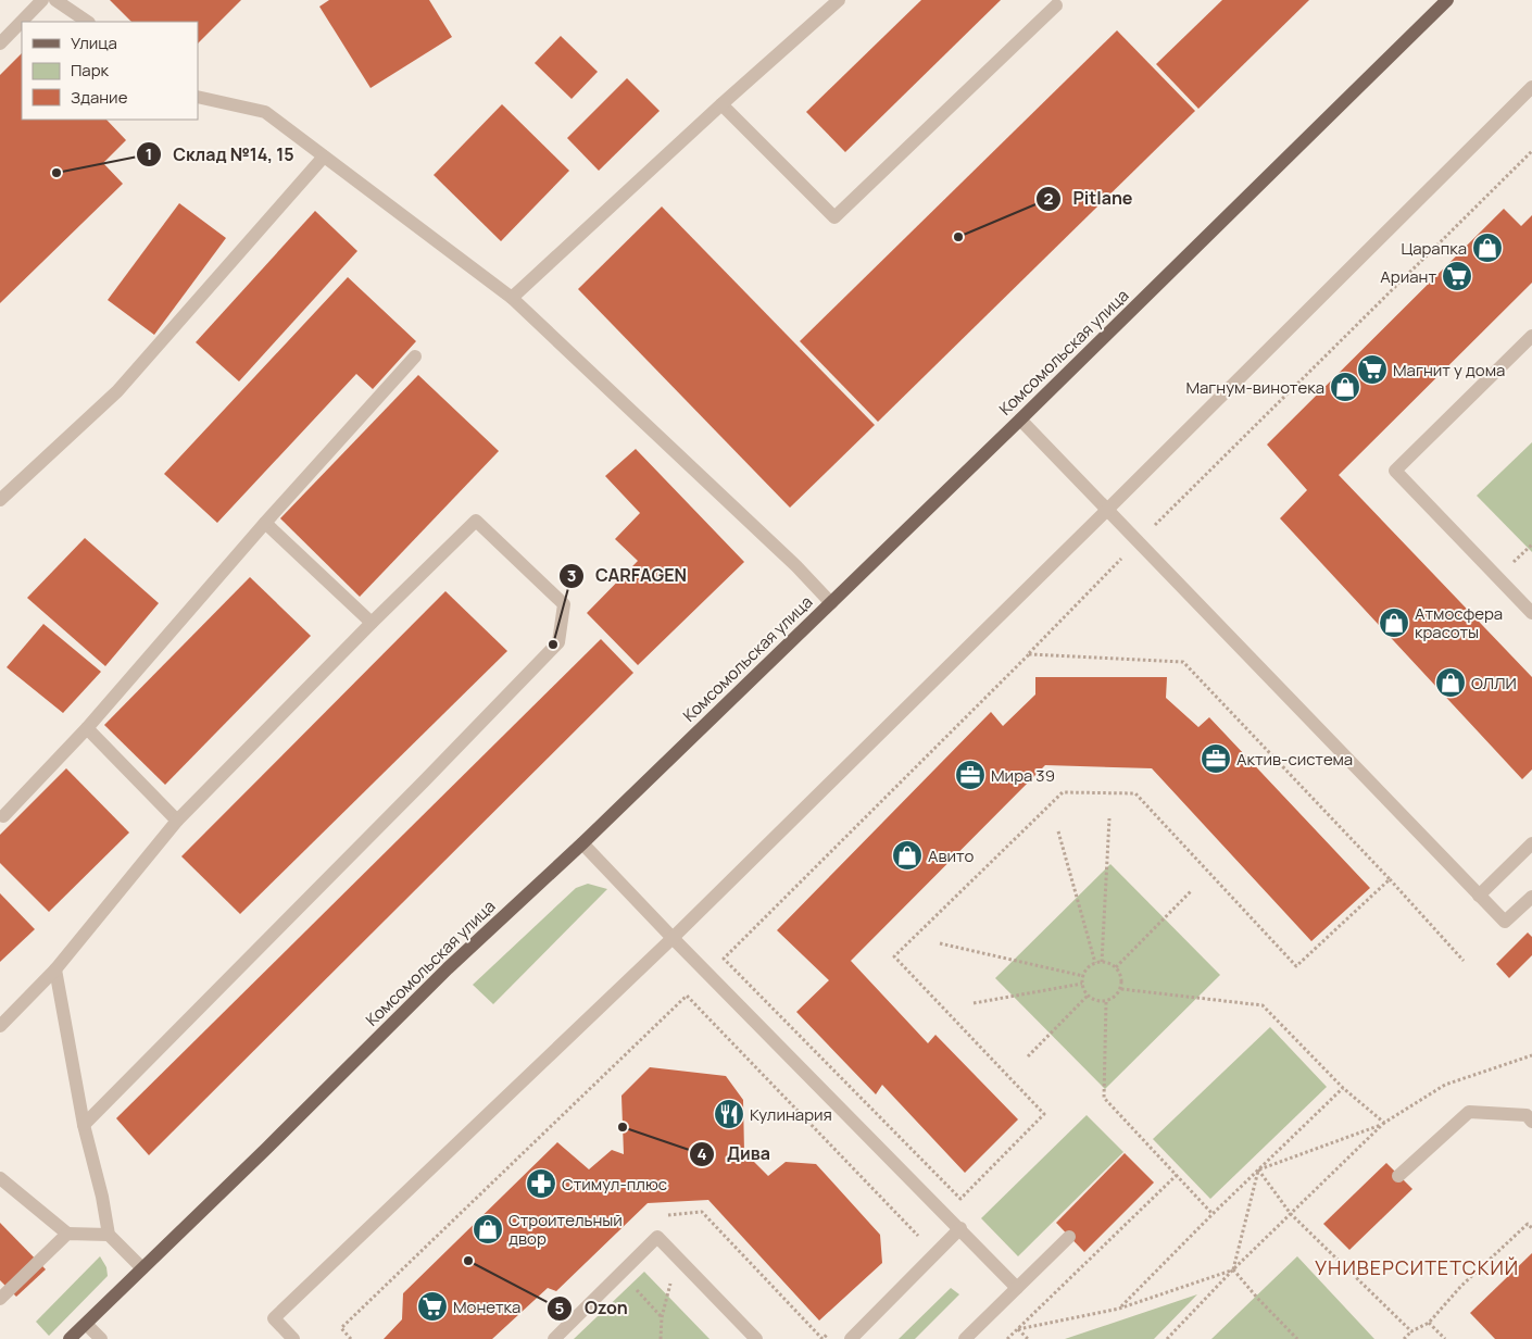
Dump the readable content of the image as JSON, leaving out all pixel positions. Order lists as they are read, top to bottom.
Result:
{
  "streets": {
    "main road": ["Комсомольская улица"]
  },
  "districts": ["УНИВЕРСИТЕТСКИЙ"],
  "places": {
    "other": [
      "Склад №14, 15",
      "Pitlane",
      "CARFAGEN",
      "Дива",
      "Ozon"
    ],
    "shop": [
      "Царапка",
      "Магнум-винотека",
      "Атмосфера красоты",
      "ОЛЛИ",
      "Авито",
      "Строительный двор"
    ],
    "supermarket": ["Ариант", "Магнит у дома", "Монетка"],
    "office": ["Актив-система", "Мира 39"],
    "restaurant": ["Кулинария"],
    "pharmacy": ["Стимул-плюс"]
  },
  "legend": ["Улица", "Парк", "Здание"]
}
